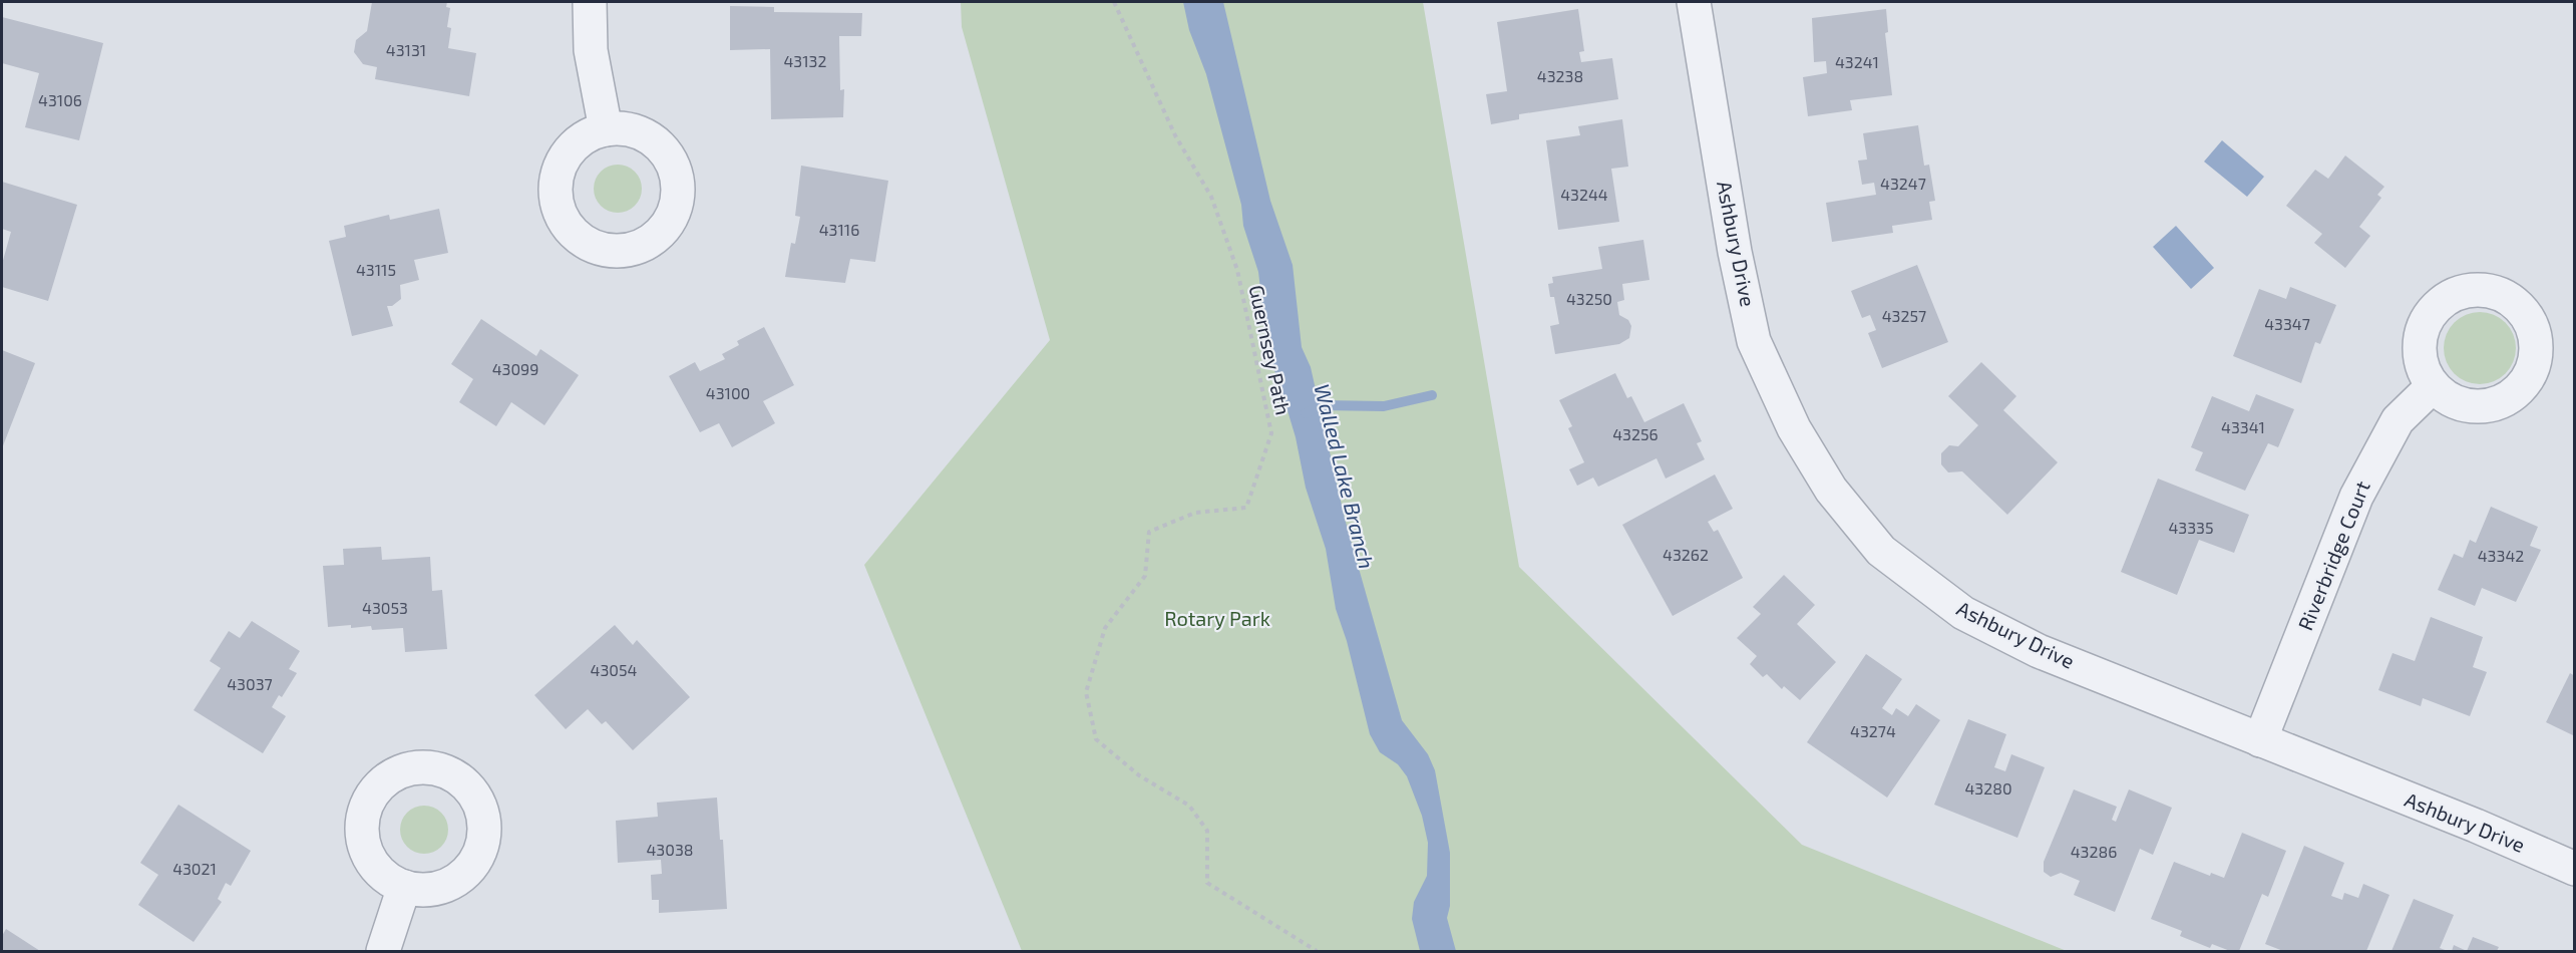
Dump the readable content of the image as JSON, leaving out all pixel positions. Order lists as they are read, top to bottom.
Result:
{
  "streets": {
    "street": ["Ashbury Drive", "Riverbridge Court"],
    "path": ["Guernsey Path"]
  },
  "crossings": [
    ["Ashbury Drive", "Riverbridge Court"]
  ],
  "water": ["Walled Lake Branch"],
  "parks": ["Rotary Park"],
  "house_numbers": [
    "43131",
    "43132",
    "43241",
    "43238",
    "43106",
    "43247",
    "43244",
    "43116",
    "43115",
    "43250",
    "43257",
    "43347",
    "43099",
    "43100",
    "43341",
    "43256",
    "43335",
    "43262",
    "43342",
    "43053",
    "43054",
    "43037",
    "43274",
    "43280",
    "43038",
    "43286",
    "43021"
  ]
}
